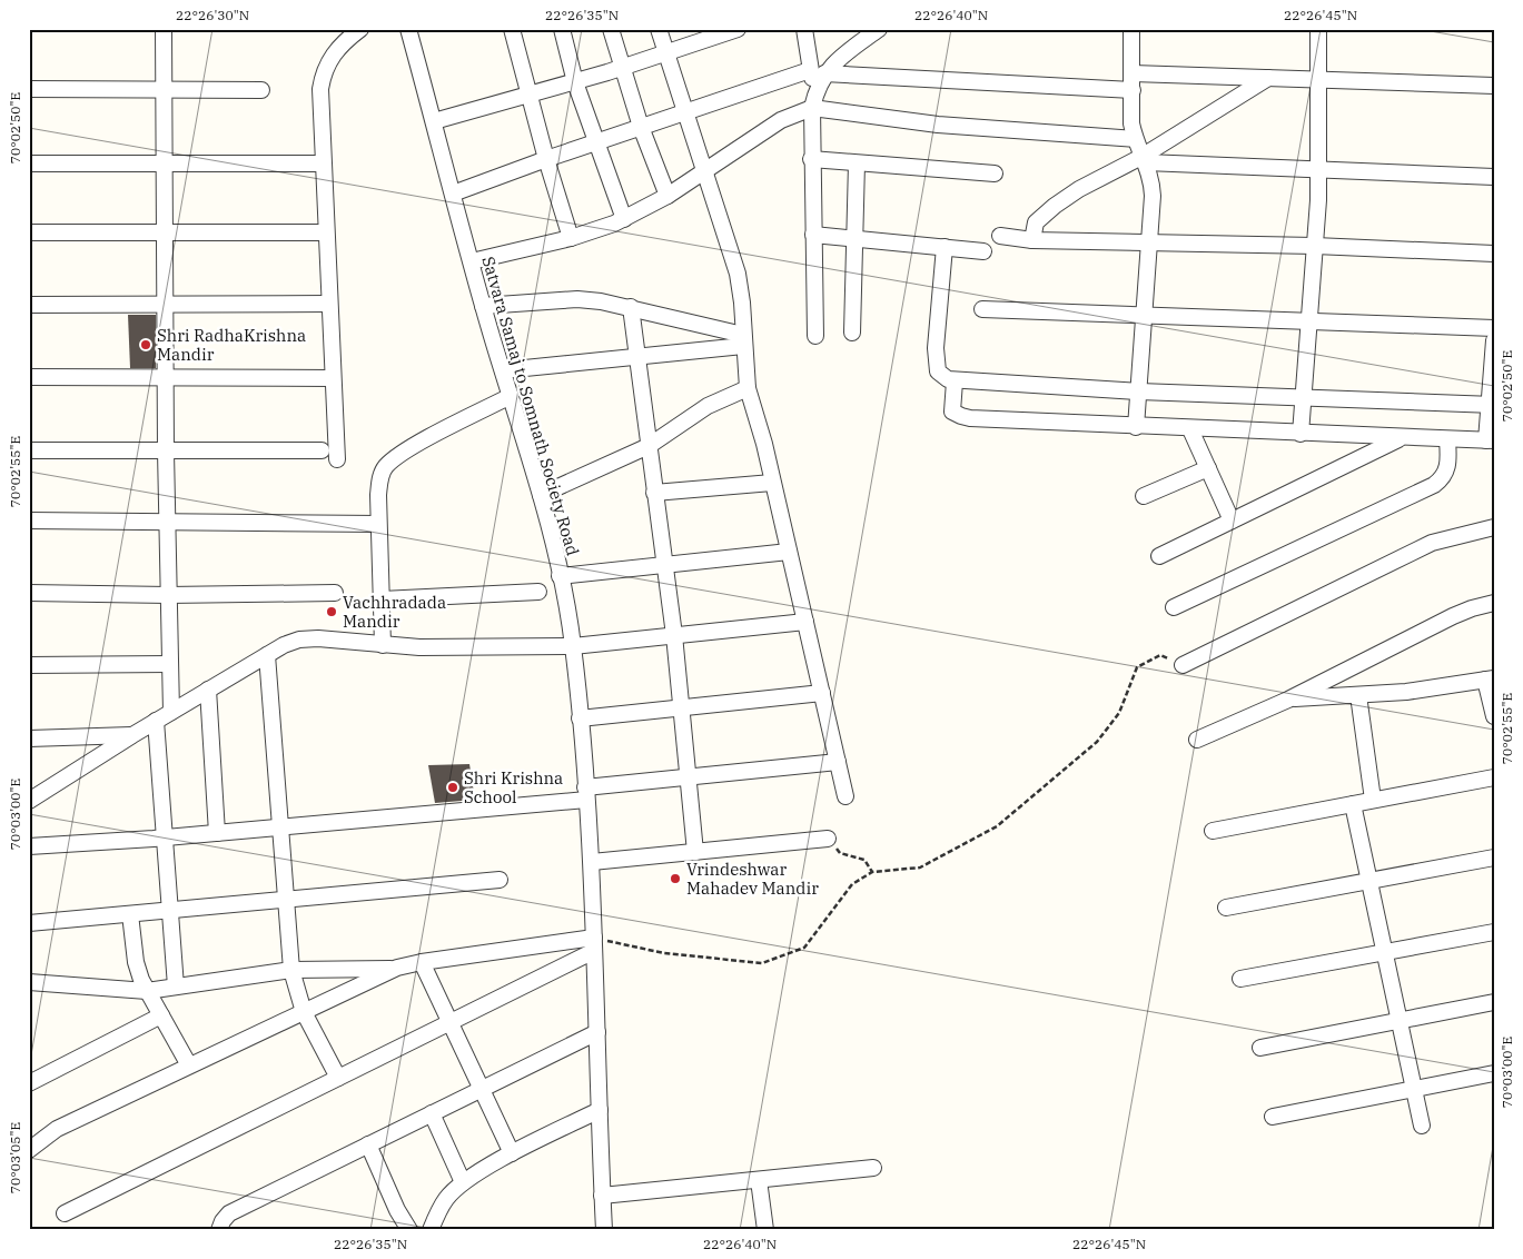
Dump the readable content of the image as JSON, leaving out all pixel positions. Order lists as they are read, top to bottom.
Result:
{
  "streets": {
    "street": ["Satvara Samaj to Somnath Society Road"]
  },
  "places": [
    "Shri RadhaKrishna Mandir",
    "Vachhradada Mandir",
    "Shri Krishna School",
    "Vrindeshwar Mahadev Mandir"
  ],
  "coordinates": [
    "22°26'30\"N",
    "22°26'35\"N",
    "22°26'40\"N",
    "22°26'45\"N",
    "70°02'50\"E",
    "70°02'55\"E",
    "70°03'00\"E",
    "70°03'05\"E"
  ]
}
